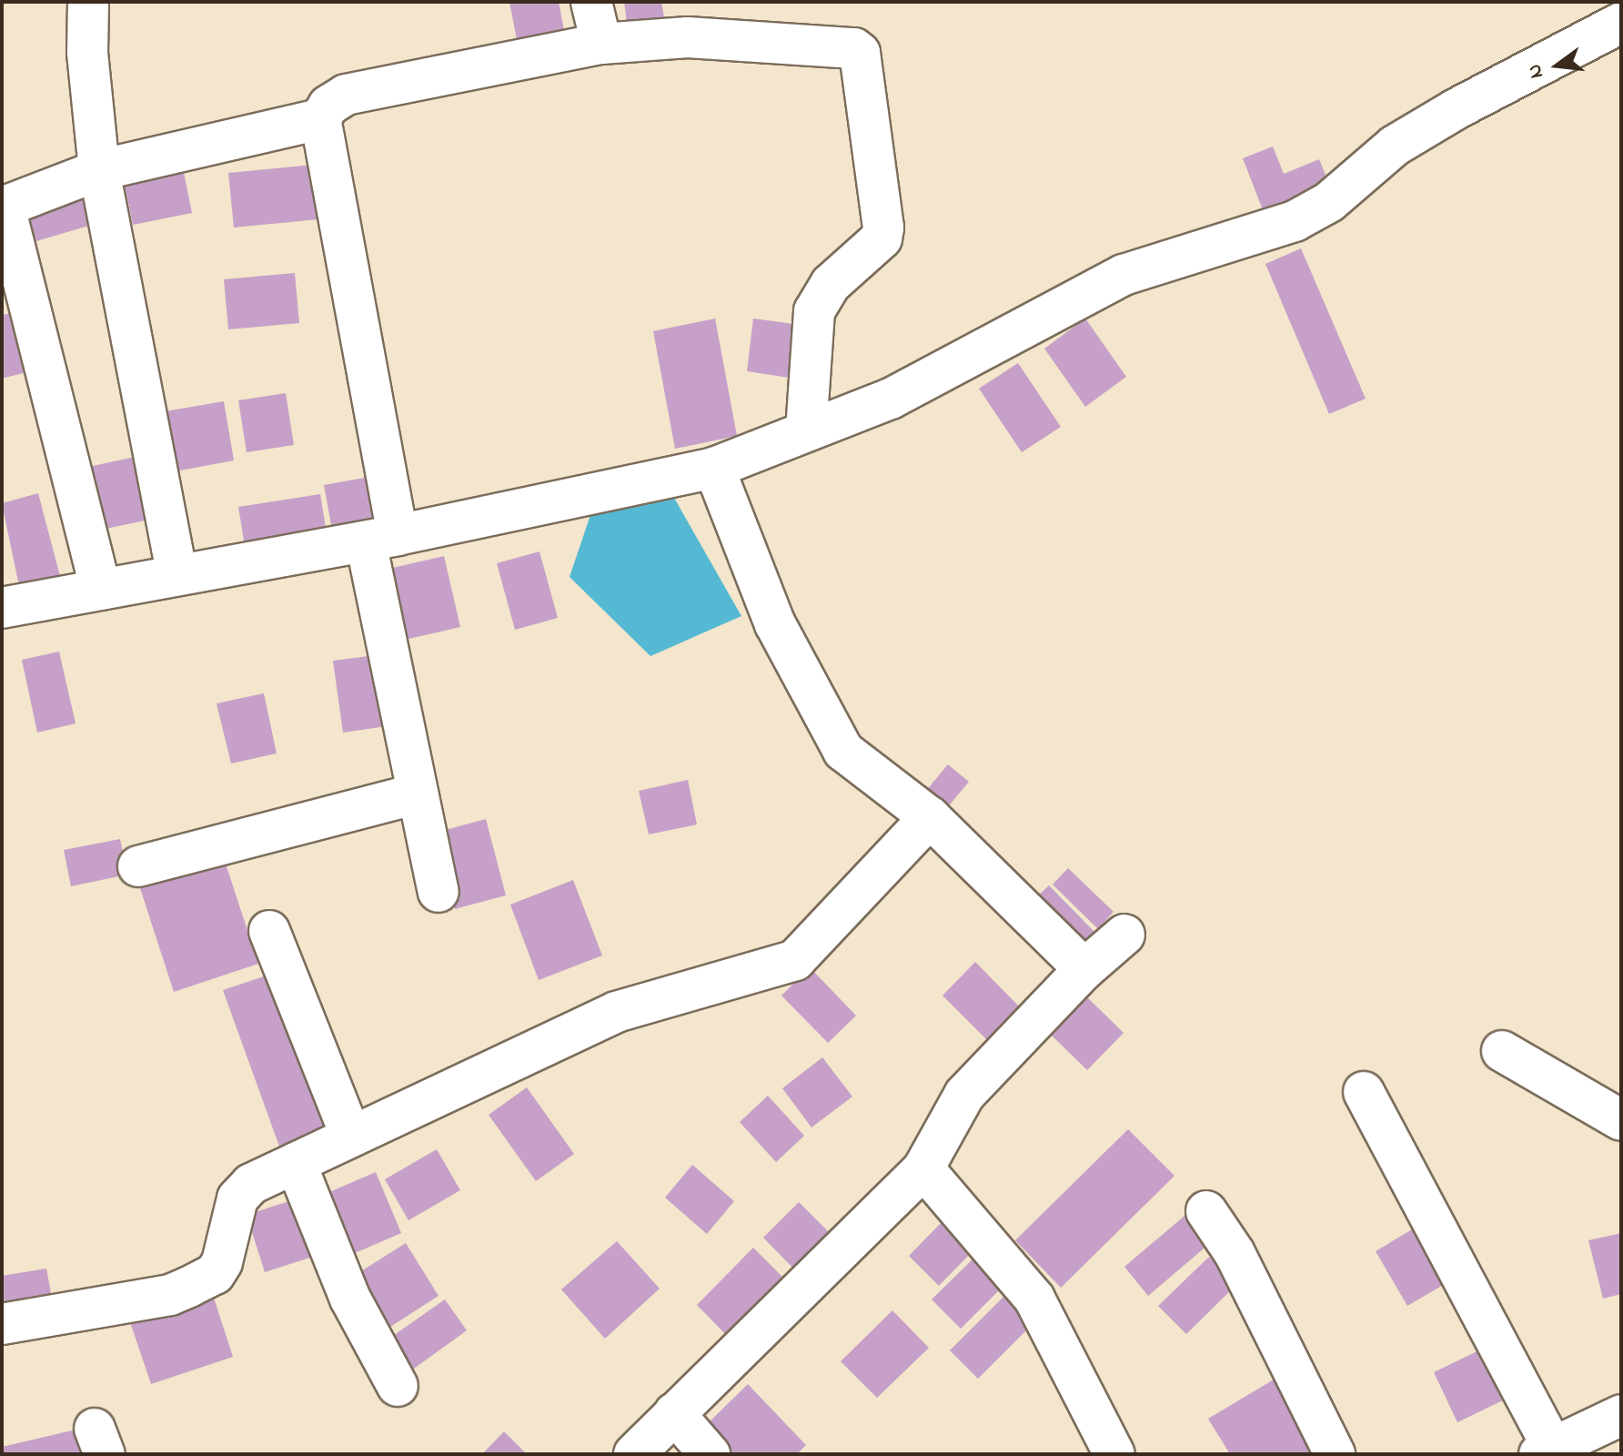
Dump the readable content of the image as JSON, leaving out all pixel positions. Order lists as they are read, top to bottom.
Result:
{
  "north": "left"
}
